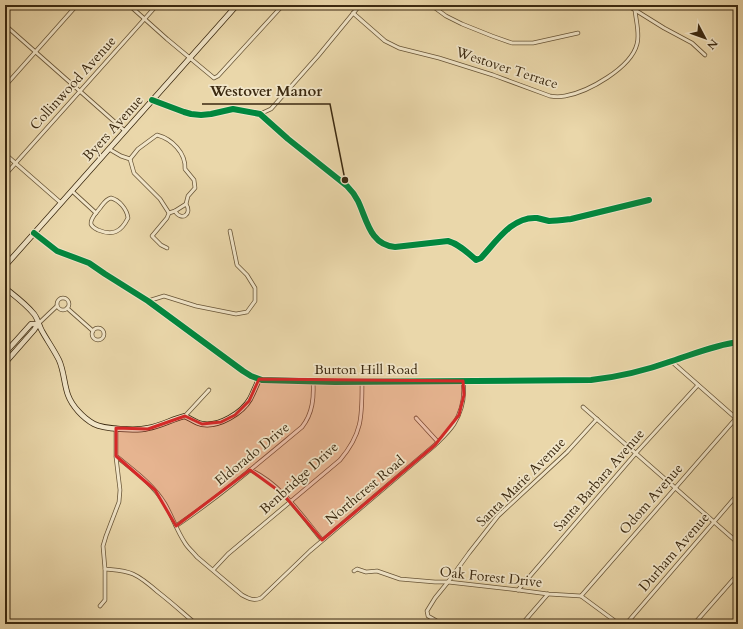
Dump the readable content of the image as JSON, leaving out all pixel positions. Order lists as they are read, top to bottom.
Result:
{
  "streets": {
    "street": [
      "Westover Terrace",
      "Collinwood Avenue",
      "Byers Avenue",
      "Burton Hill Road",
      "Eldorado Drive",
      "Benbridge Drive",
      "Santa Barbara Avenue",
      "Santa Marie Avenue",
      "Northcrest Road",
      "Odom Avenue",
      "Durham Avenue",
      "Oak Forest Drive"
    ]
  },
  "crossings": [
    ["Byers Avenue", "Burton Hill Road"],
    ["Burton Hill Road", "Eldorado Drive"],
    ["Burton Hill Road", "Benbridge Drive"],
    ["Burton Hill Road", "Northcrest Road"],
    ["Benbridge Drive", "Northcrest Road"],
    ["Santa Barbara Avenue", "Oak Forest Drive"],
    ["Santa Marie Avenue", "Oak Forest Drive"],
    ["Odom Avenue", "Oak Forest Drive"]
  ],
  "places": ["Westover Manor"],
  "north": "bottom right"
}
